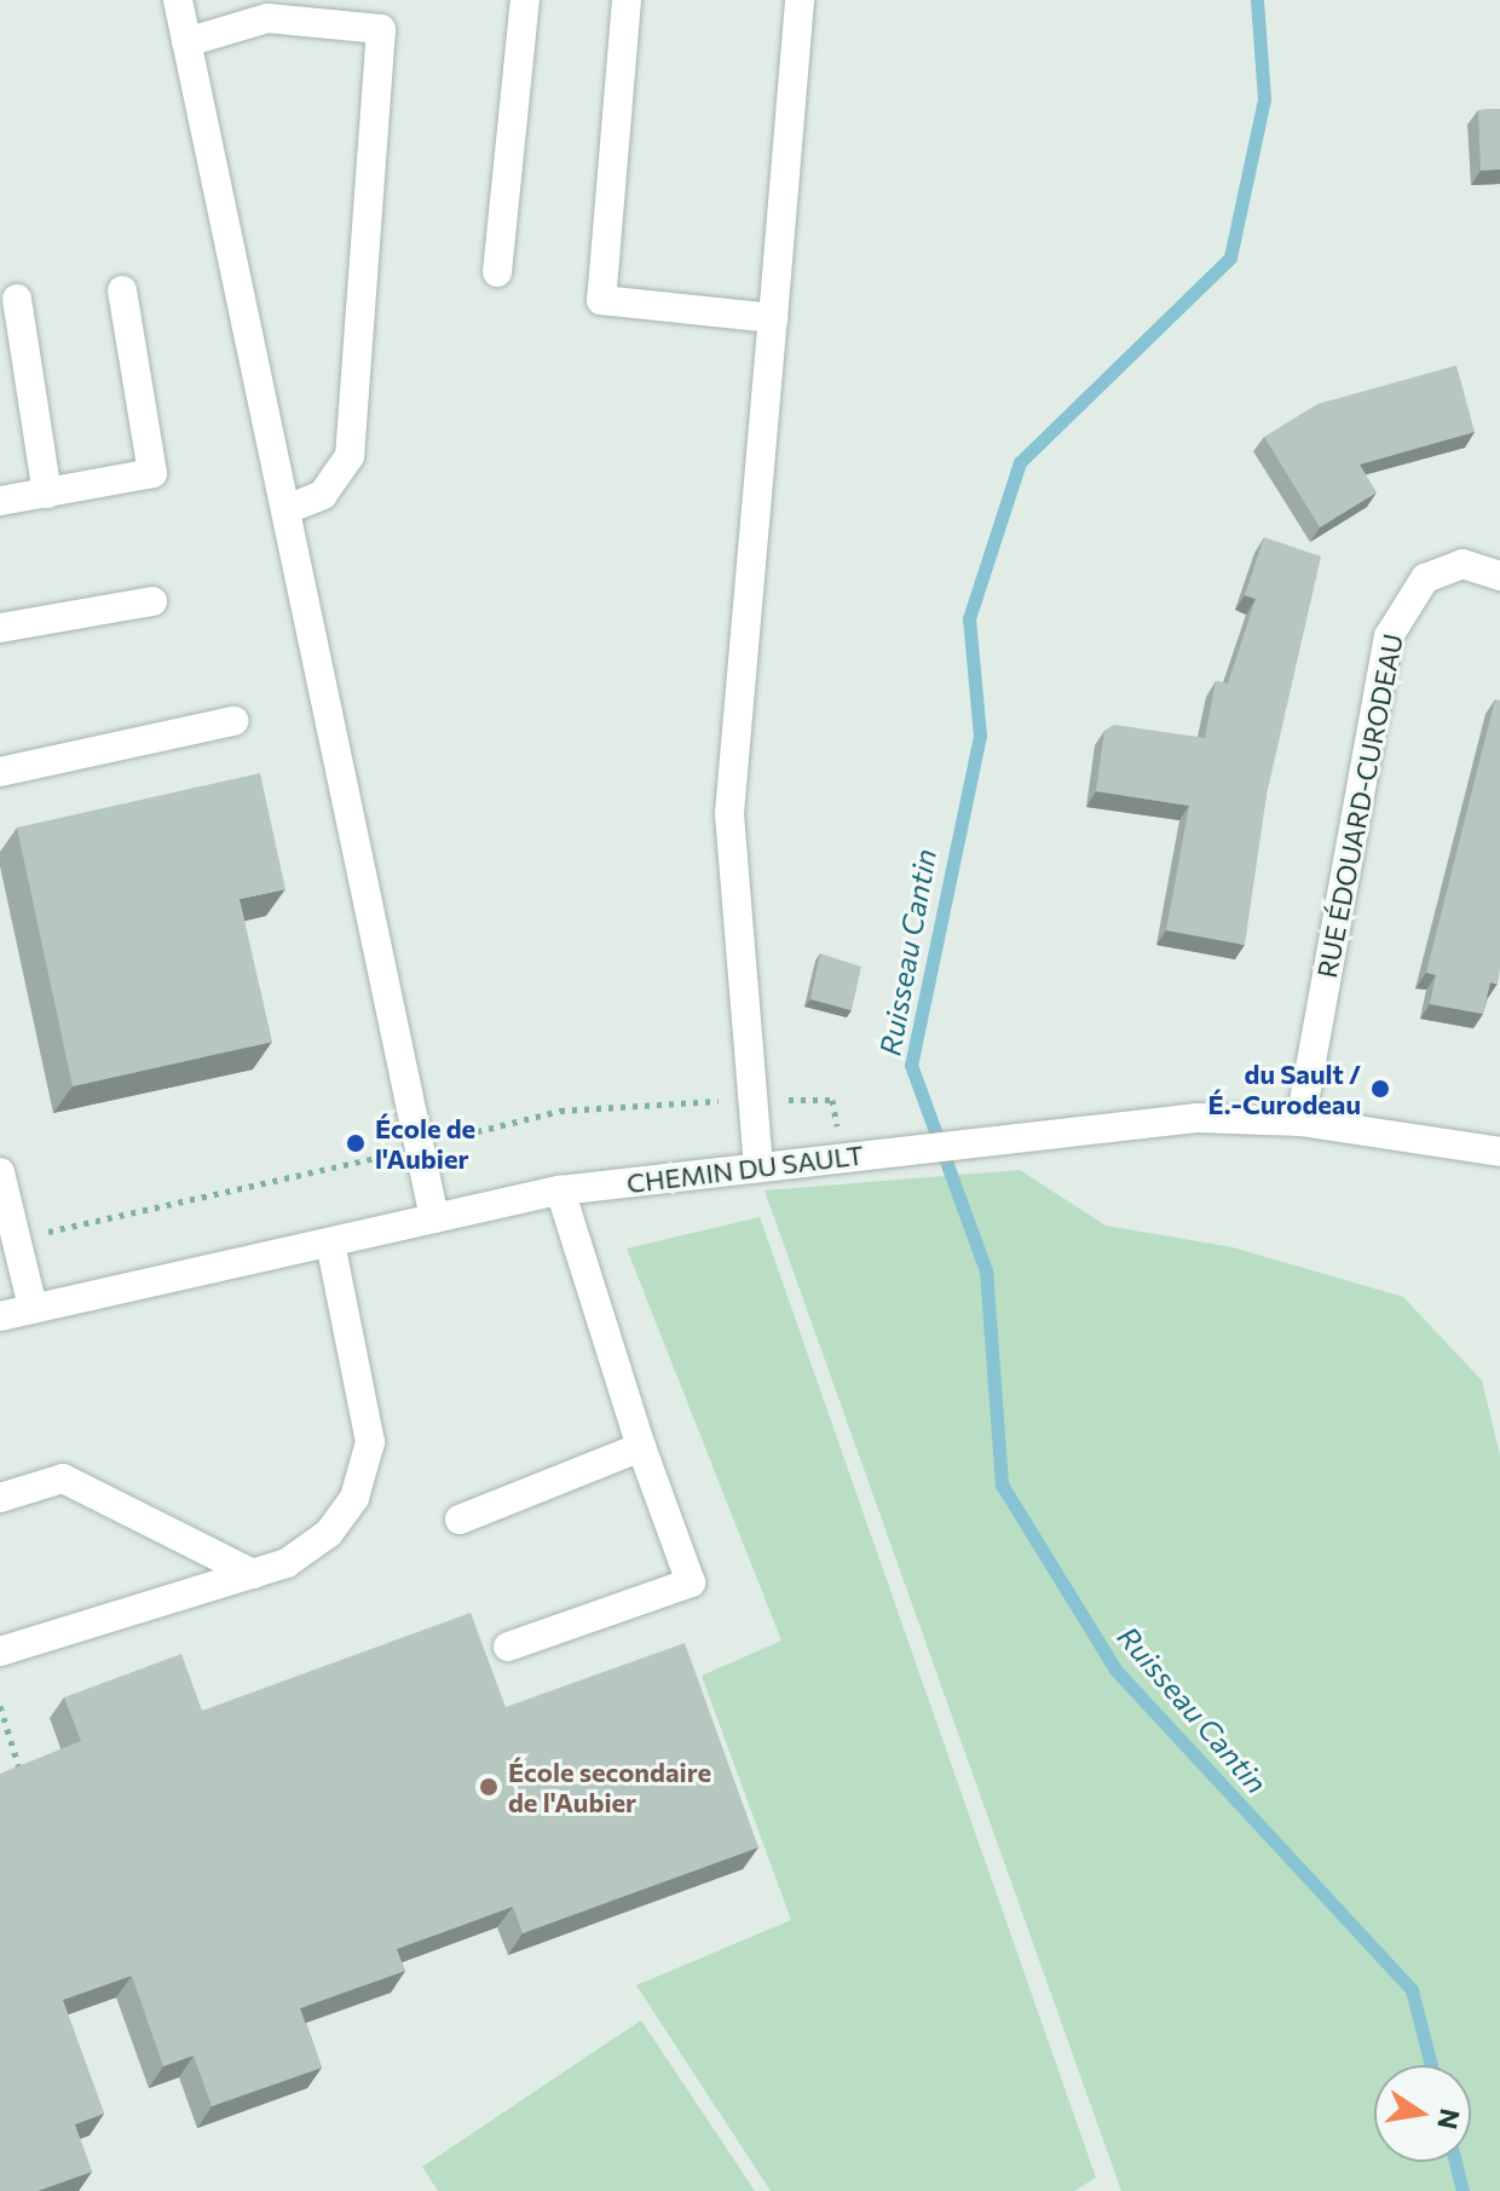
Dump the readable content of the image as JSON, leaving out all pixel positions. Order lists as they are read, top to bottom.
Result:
{
  "streets": {
    "street": ["RUE ÉDOUARD-CURODEAU", "CHEMIN DU SAULT"]
  },
  "crossings": [
    ["RUE ÉDOUARD-CURODEAU", "CHEMIN DU SAULT"]
  ],
  "water": ["Ruisseau Cantin"],
  "places": ["du Sault / É.-Curodeau", "École de l'Aubier", "École secondaire de l'Aubier"],
  "north": "right"
}
